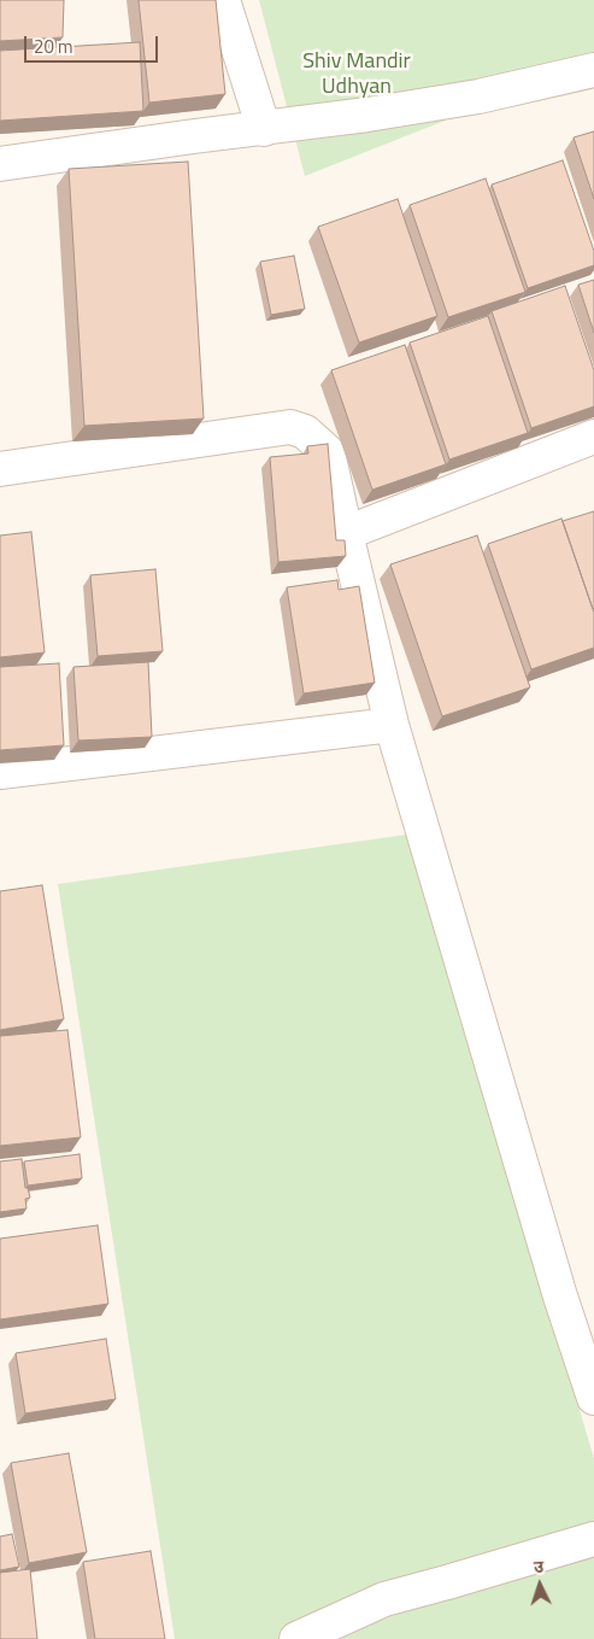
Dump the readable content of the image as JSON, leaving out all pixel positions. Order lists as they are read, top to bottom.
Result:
{
  "parks": ["Shiv Mandir Udhyan"],
  "scale_bar": "20 m",
  "north": "top"
}
